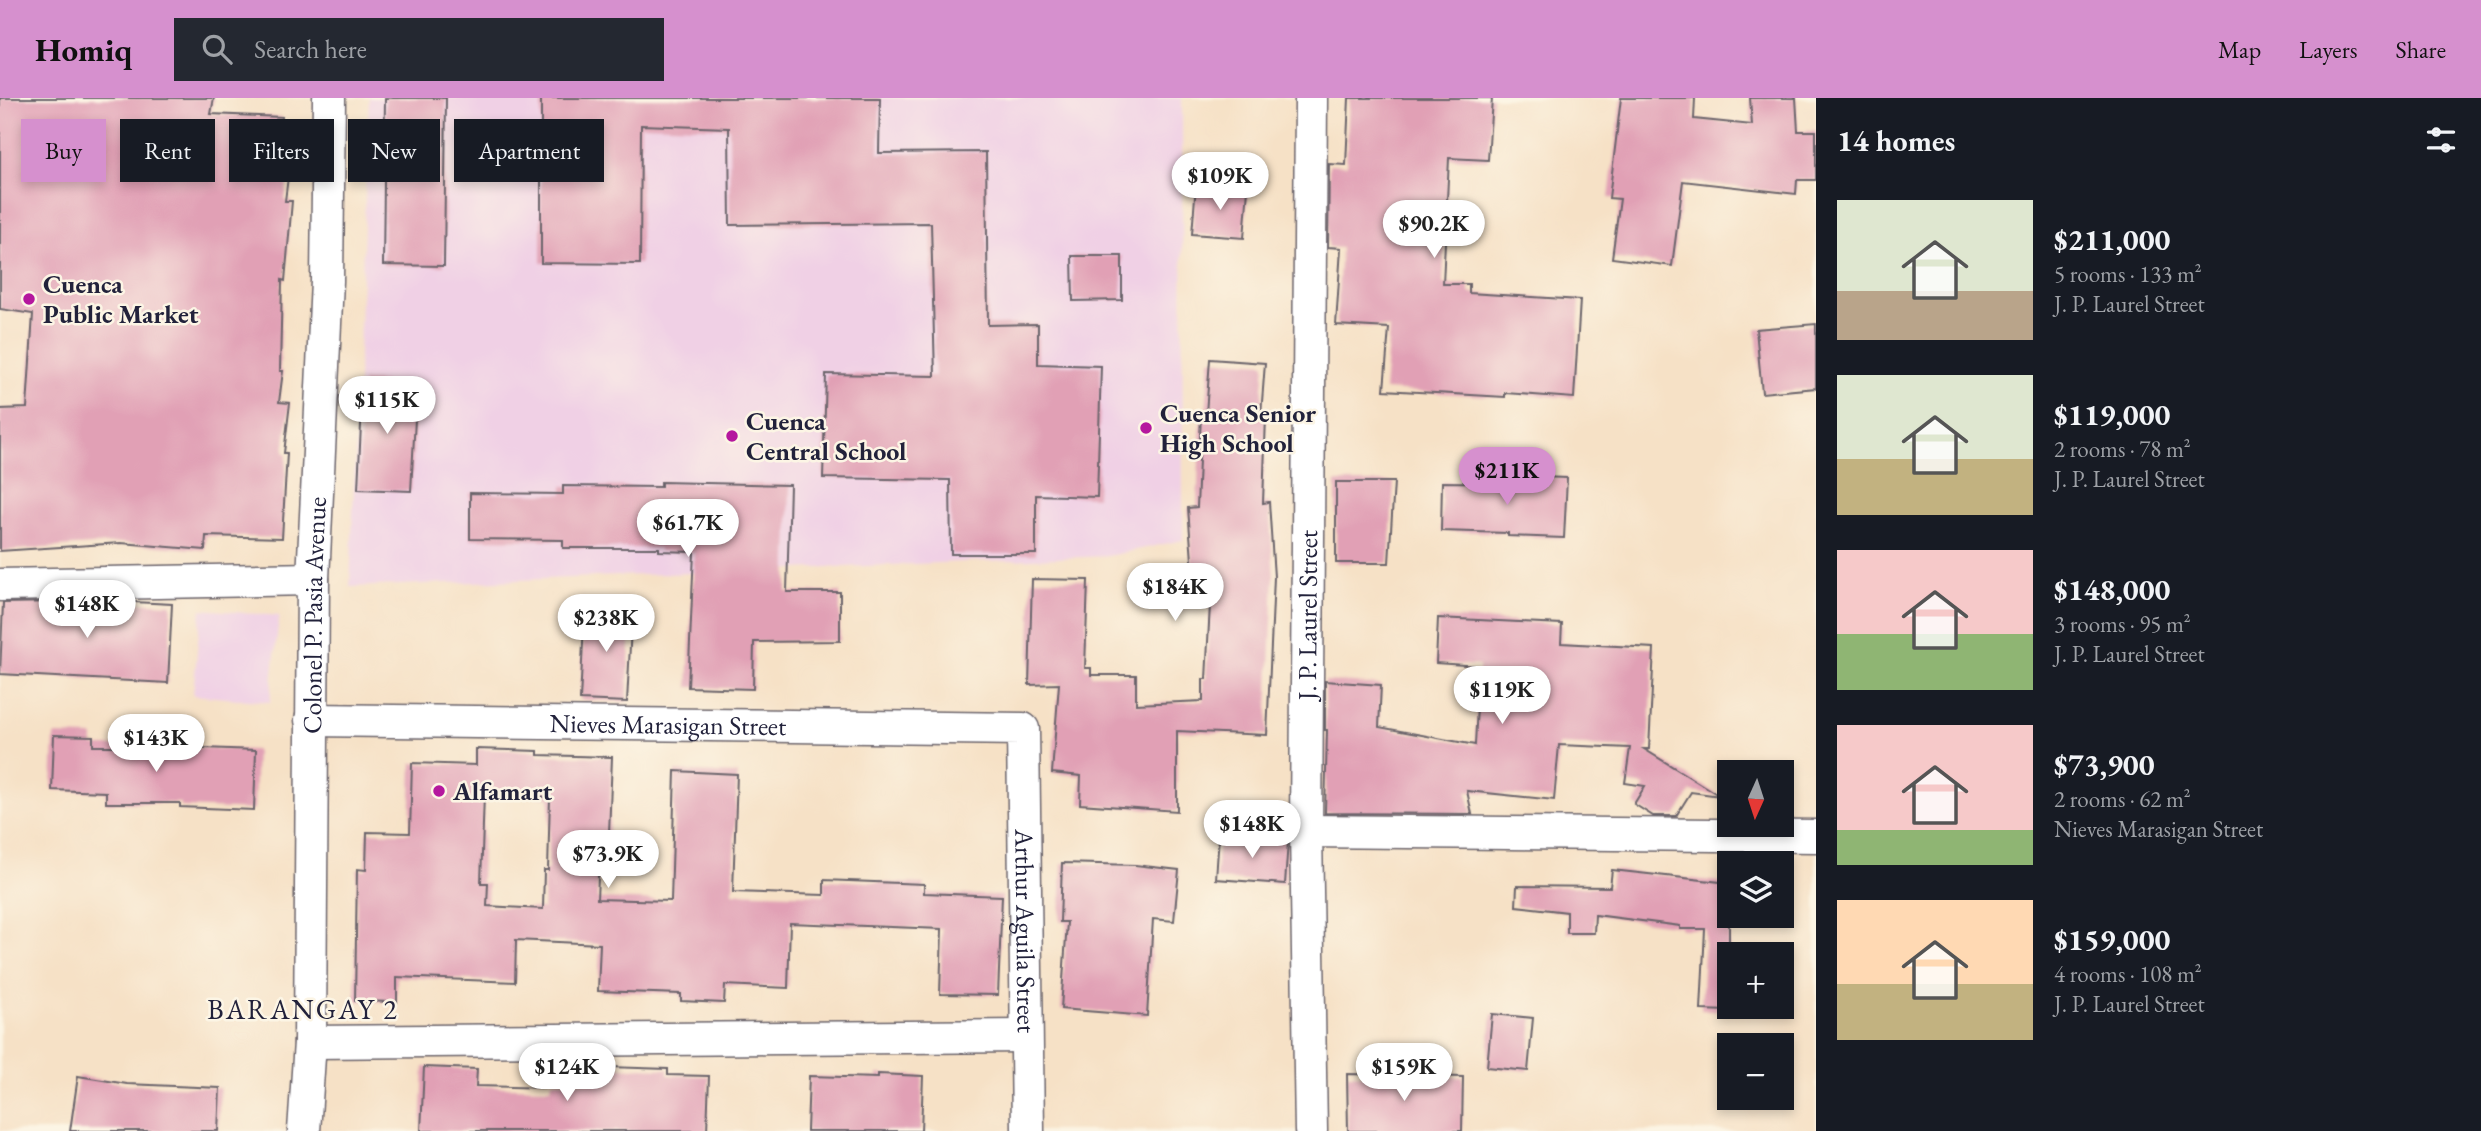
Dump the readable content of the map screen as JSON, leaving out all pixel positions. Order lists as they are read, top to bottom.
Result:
{
  "streets": {
    "street": [
      "Colonel P. Pasia Avenue",
      "J. P. Laurel Street",
      "Nieves Marasigan Street",
      "Arthur Aguila Street"
    ]
  },
  "crossings": [
    ["Colonel P. Pasia Avenue", "Nieves Marasigan Street"],
    ["Nieves Marasigan Street", "Arthur Aguila Street"]
  ],
  "districts": ["BARANGAY 2"],
  "places": [
    "Cuenca Public Market",
    "Cuenca Senior High School",
    "Cuenca Central School",
    "Alfamart"
  ],
  "north": "bottom",
  "page": {
    "header": "Homiq",
    "search": "Search here",
    "nav": ["Map", "Layers", "Share"],
    "heading": "14 homes",
    "chip": [
      "Buy",
      "Rent",
      "Filters",
      "New",
      "Apartment"
    ],
    "price": [
      "$109K",
      "$90.2K",
      "$115K",
      "$211K",
      "$61.7K",
      "$184K",
      "$148K",
      "$238K",
      "$119K",
      "$143K",
      "$148K",
      "$73.9K",
      "$124K",
      "$159K"
    ],
    "list": [
      {
        "name": "$211,000",
        "note": "5 rooms · 133 m² · J. P. Laurel Street"
      },
      {
        "name": "$119,000",
        "note": "2 rooms · 78 m² · J. P. Laurel Street"
      },
      {
        "name": "$148,000",
        "note": "3 rooms · 95 m² · J. P. Laurel Street"
      },
      {
        "name": "$73,900",
        "note": "2 rooms · 62 m² · Nieves Marasigan Street"
      },
      {
        "name": "$159,000",
        "note": "4 rooms · 108 m² · J. P. Laurel Street"
      }
    ],
    "map_buttons": ["+", "−"]
  }
}
